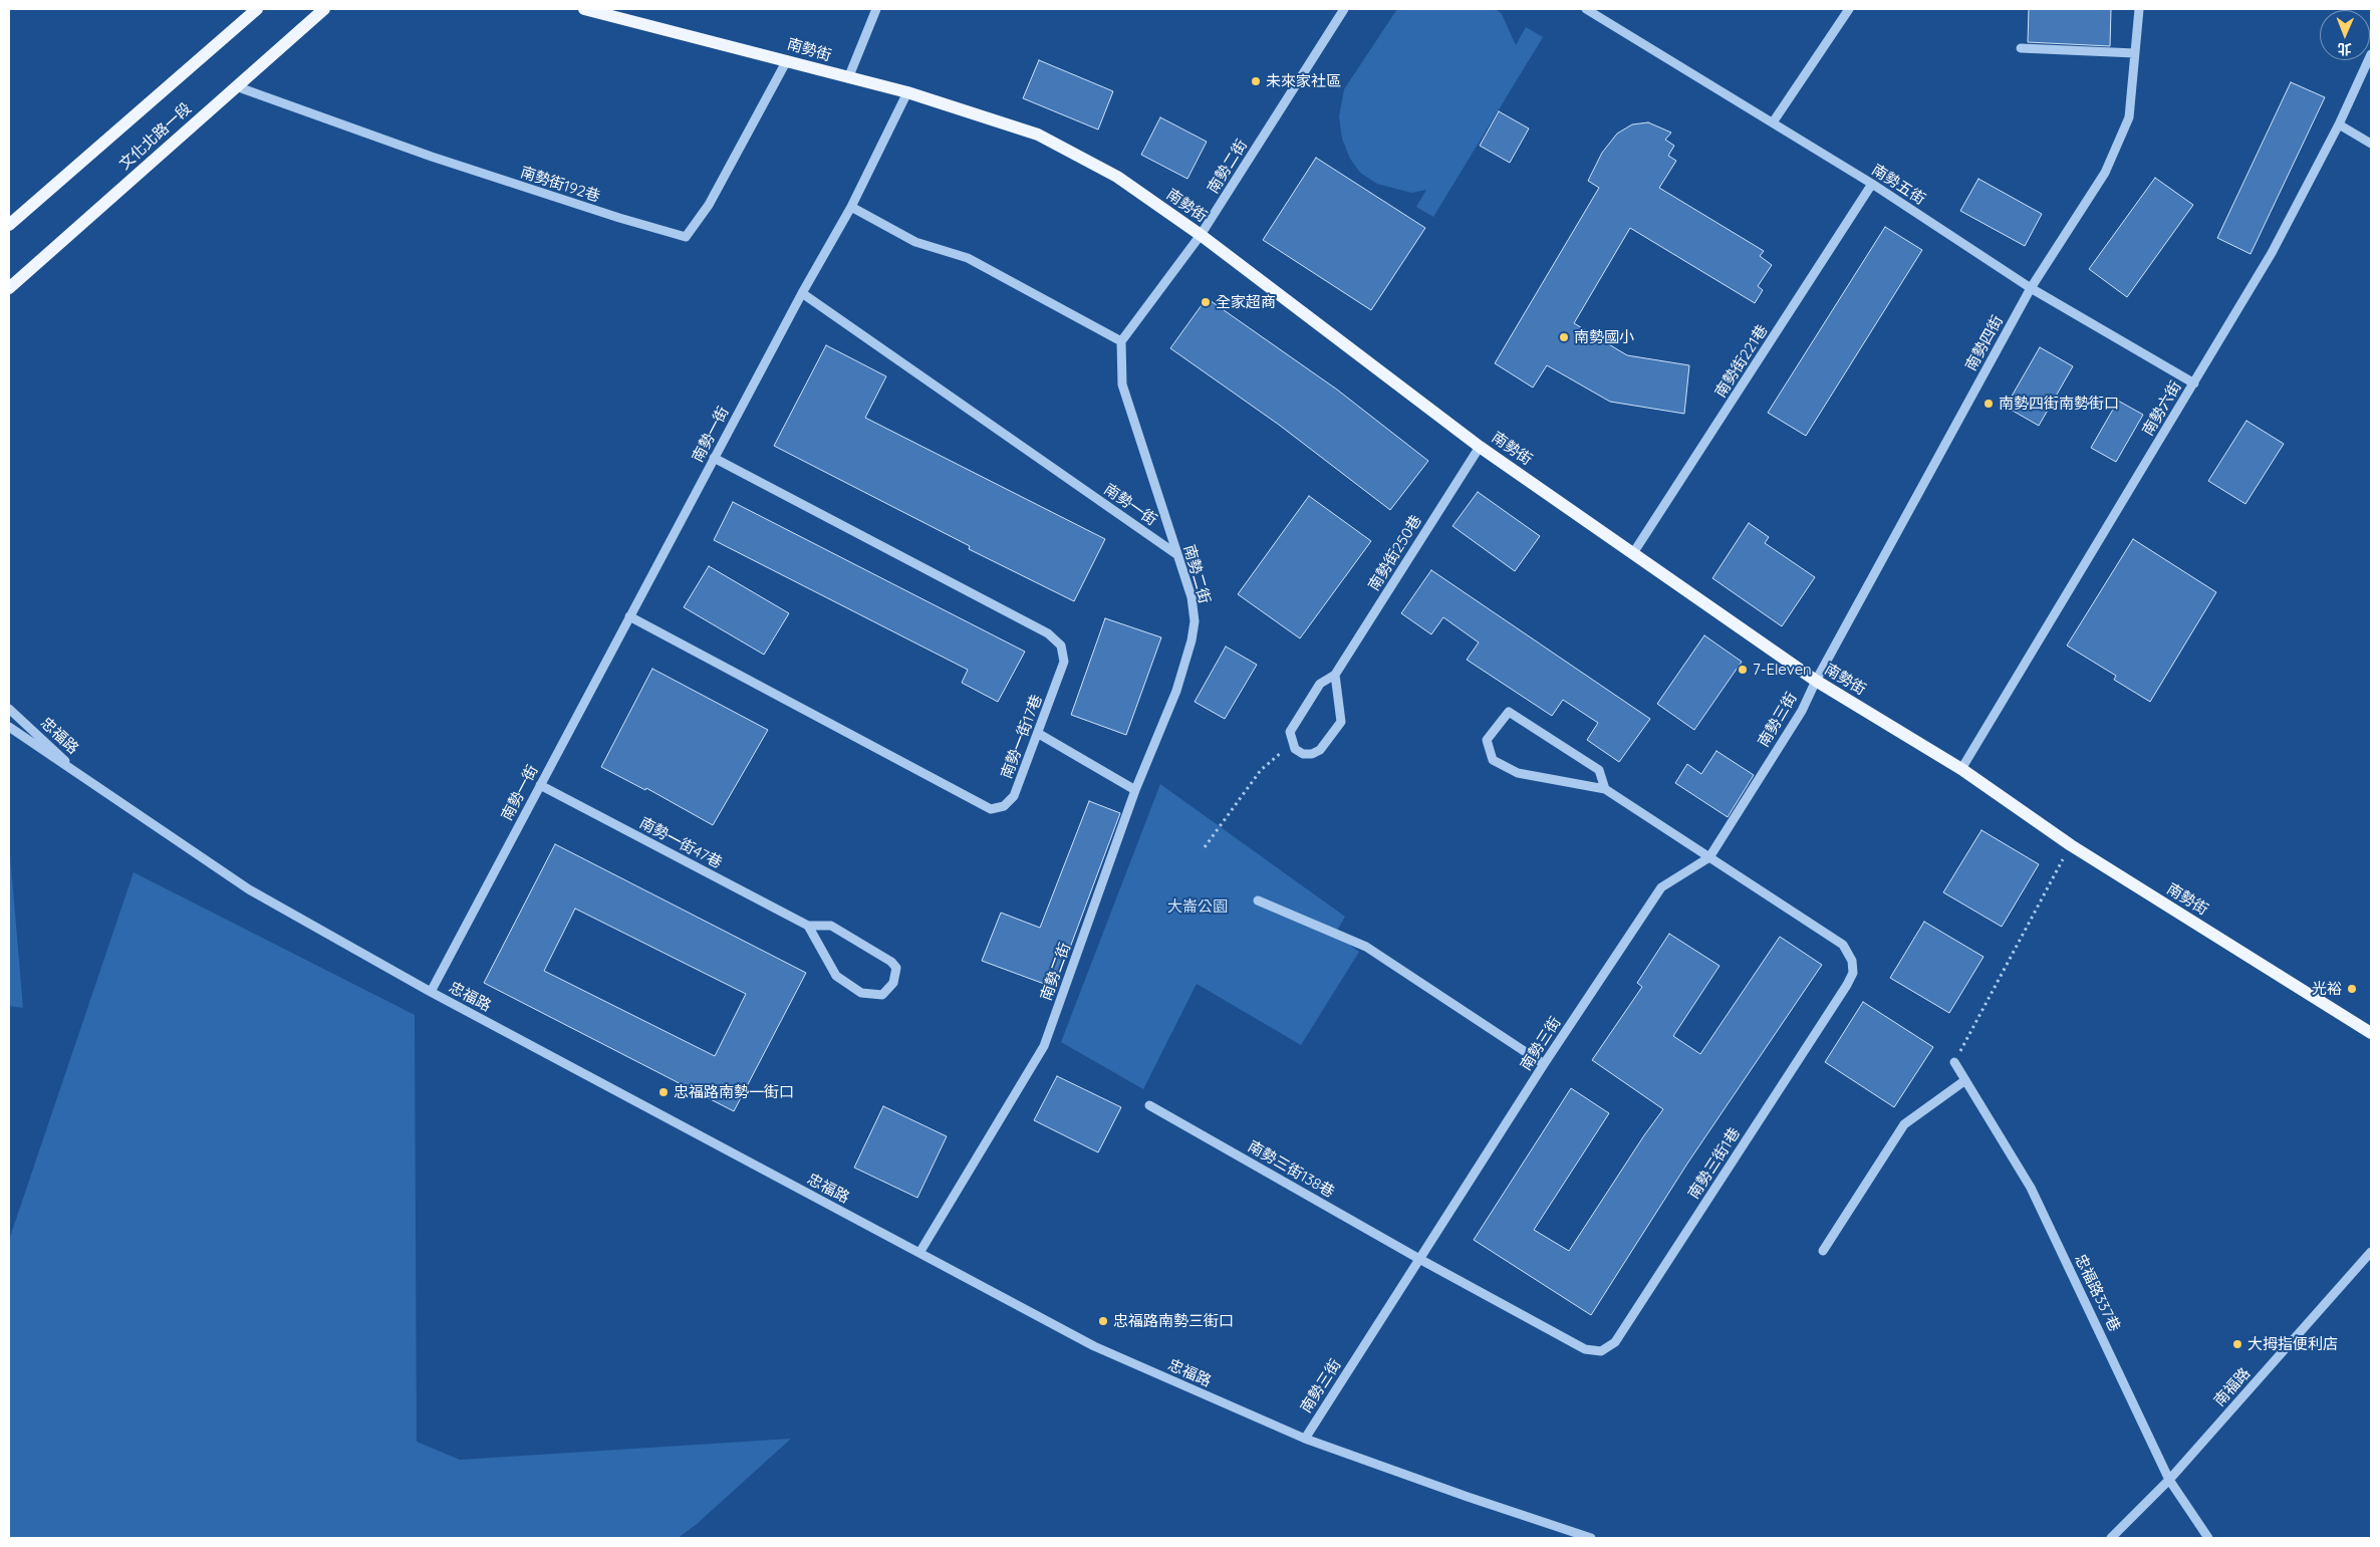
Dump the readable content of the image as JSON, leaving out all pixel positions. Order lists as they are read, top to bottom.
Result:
{
  "streets": {
    "main road": ["南勢街", "文化北路一段"],
    "street": [
      "南勢二街",
      "南勢街192巷",
      "南勢五街",
      "南勢四街",
      "南勢街221巷",
      "南勢六街",
      "南勢一街",
      "南勢街250巷",
      "南勢三街",
      "忠福路",
      "南勢一街17巷",
      "南勢一街47巷",
      "南勢三街1巷",
      "南勢三街138巷",
      "忠福路337巷",
      "南福路"
    ]
  },
  "crossings": [
    ["南勢街", "南勢二街"],
    ["南勢街", "南勢街192巷"],
    ["南勢街", "南勢四街"],
    ["南勢街", "南勢街221巷"],
    ["南勢街", "南勢六街"],
    ["南勢街", "南勢街250巷"],
    ["南勢街", "南勢三街"],
    ["文化北路一段", "南勢街192巷"],
    ["南勢二街", "南勢一街"],
    ["南勢二街", "忠福路"],
    ["南勢五街", "南勢四街"],
    ["南勢五街", "南勢街221巷"],
    ["南勢五街", "南勢六街"],
    ["南勢四街", "南勢三街"],
    ["南勢一街", "忠福路"],
    ["南勢一街", "南勢一街17巷"],
    ["南勢一街", "南勢一街47巷"],
    ["南勢三街", "忠福路"],
    ["南勢三街", "南勢三街1巷"],
    ["南勢三街", "南勢三街138巷"],
    ["南勢三街1巷", "南勢三街138巷"],
    ["忠福路337巷", "南福路"]
  ],
  "parks": ["大崙公園"],
  "places": [
    "未來家社區",
    "全家超商",
    "南勢國小",
    "南勢四街南勢街口",
    "7-Eleven",
    "光裕",
    "忠福路南勢一街口",
    "忠福路南勢三街口",
    "大拇指便利店"
  ],
  "north": "bottom"
}
